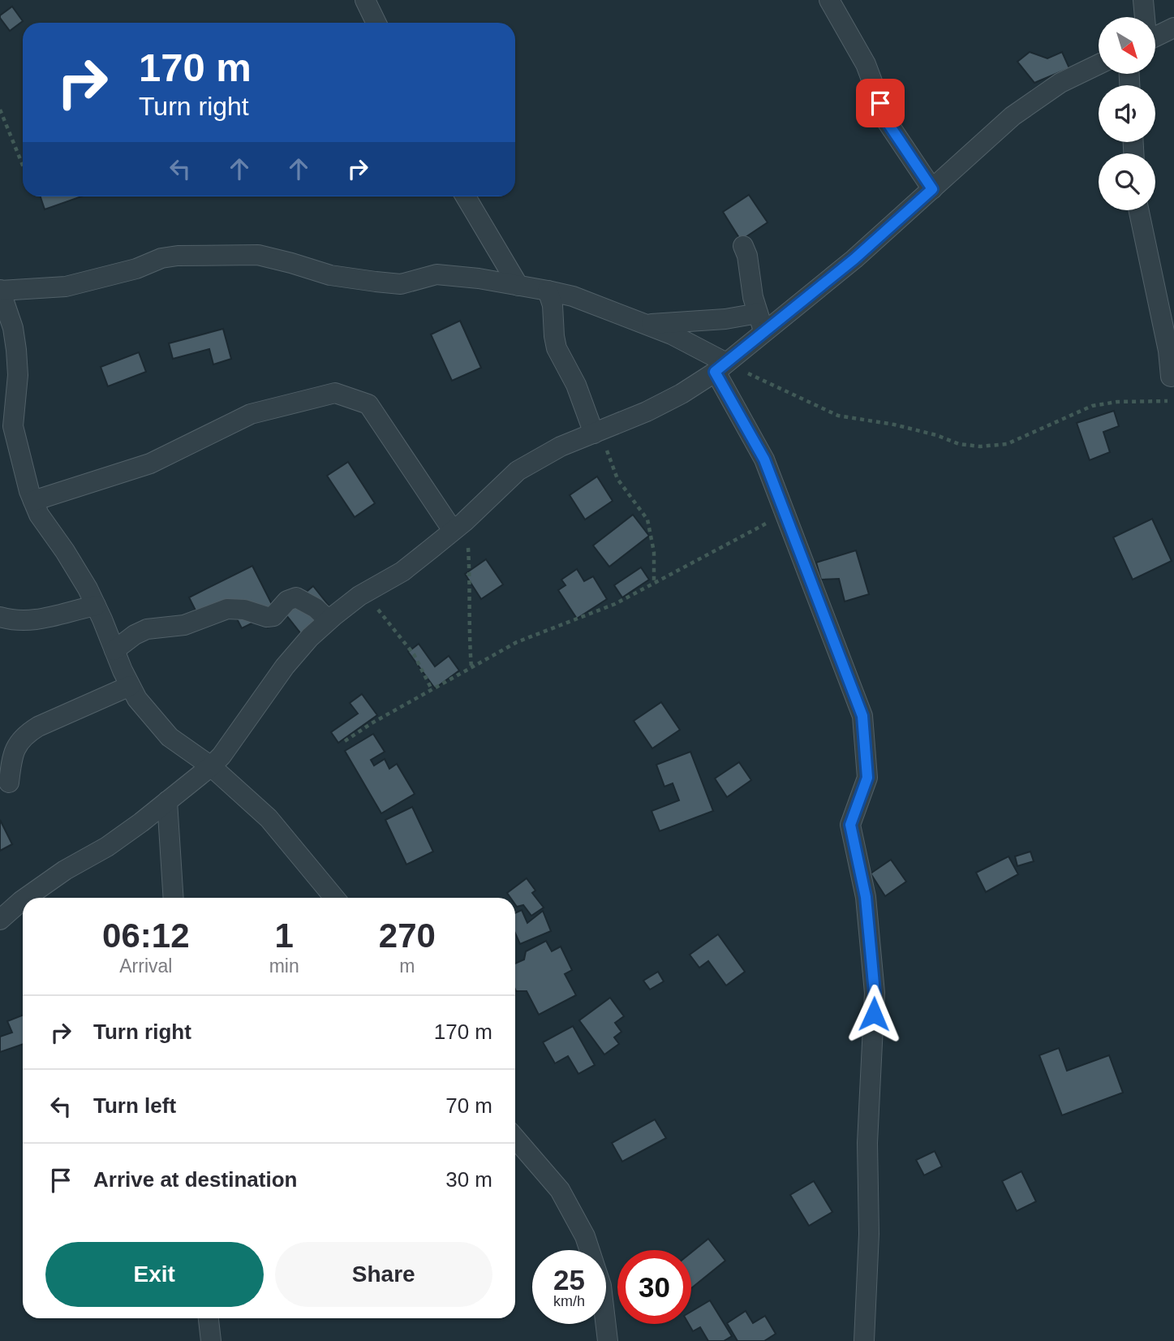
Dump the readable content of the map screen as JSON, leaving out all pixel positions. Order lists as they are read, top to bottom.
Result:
{
  "north": "bottom right",
  "page": {
    "turn": ["170 m", "Turn right"],
    "eta": [
      "06:12",
      "Arrival",
      "1",
      "min",
      "270",
      "m"
    ],
    "list": [
      {
        "name": "Turn right",
        "value": "170 m"
      },
      {
        "name": "Turn left",
        "value": "70 m"
      },
      {
        "name": "Arrive at destination",
        "value": "30 m"
      }
    ],
    "buttons": ["Exit", "Share"],
    "speed": "25 km/h",
    "limit": "30"
  }
}
